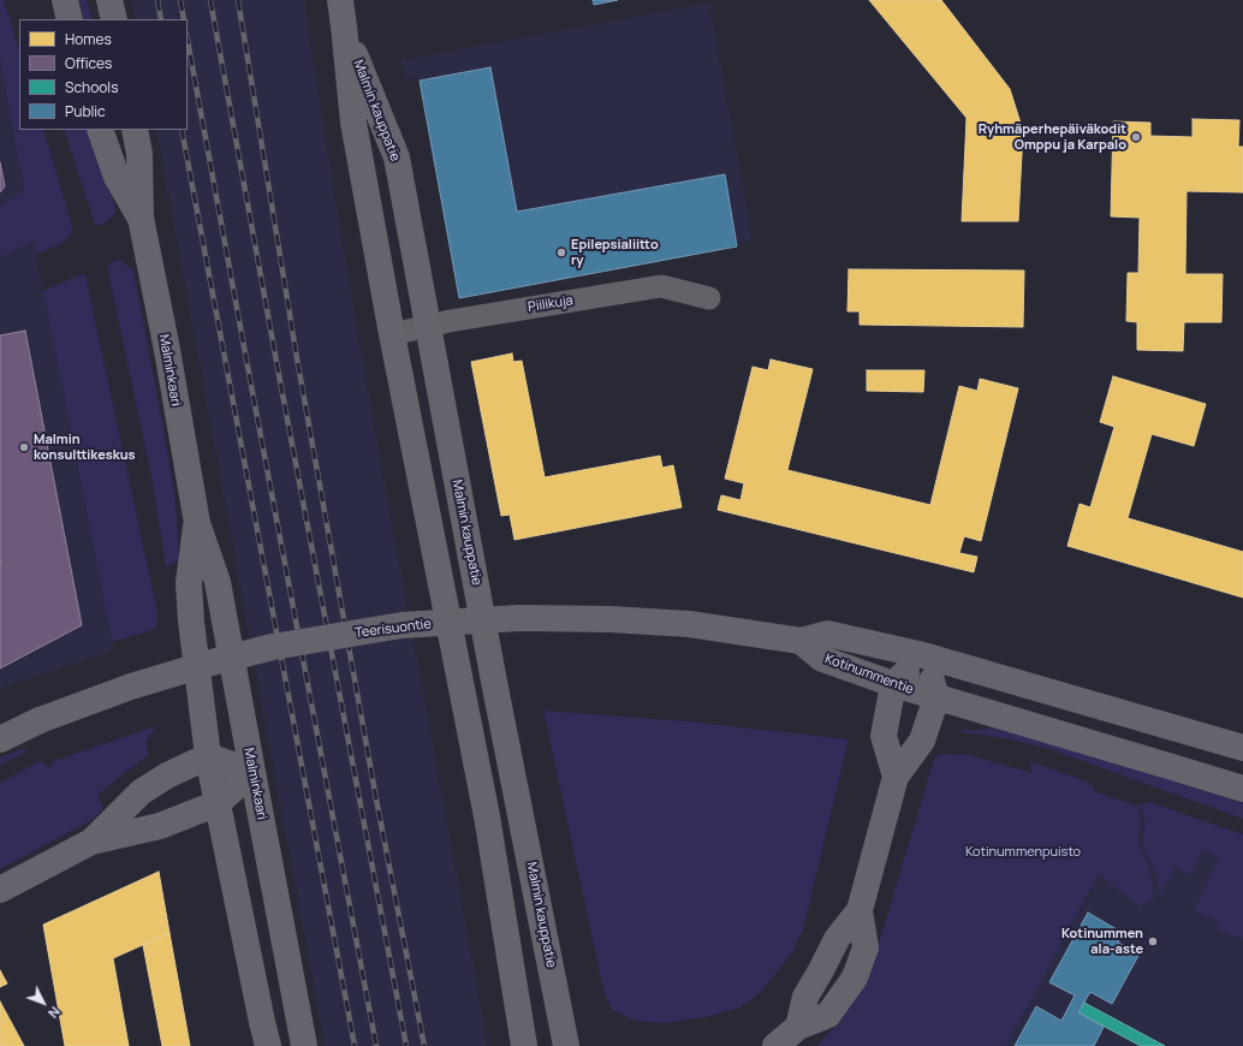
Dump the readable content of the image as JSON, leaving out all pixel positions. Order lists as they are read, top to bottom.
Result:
{
  "streets": {
    "main road": [
      "Malmin kauppatie",
      "Malminkaari",
      "Teerisuontie",
      "Kotinummentie"
    ],
    "street": ["Piilikuja"]
  },
  "crossings": [
    ["Malmin kauppatie", "Piilikuja"],
    ["Teerisuontie", "Kotinummentie"]
  ],
  "parks": ["Kotinummenpuisto"],
  "places": [
    "Ryhmäperhepäiväkodit Omppu ja Karpalo",
    "Epilepsialiitto ry",
    "Malmin konsulttikeskus",
    "Kotinummen ala-aste"
  ],
  "legend": [
    "Homes",
    "Offices",
    "Schools",
    "Public"
  ],
  "north": "bottom right"
}
